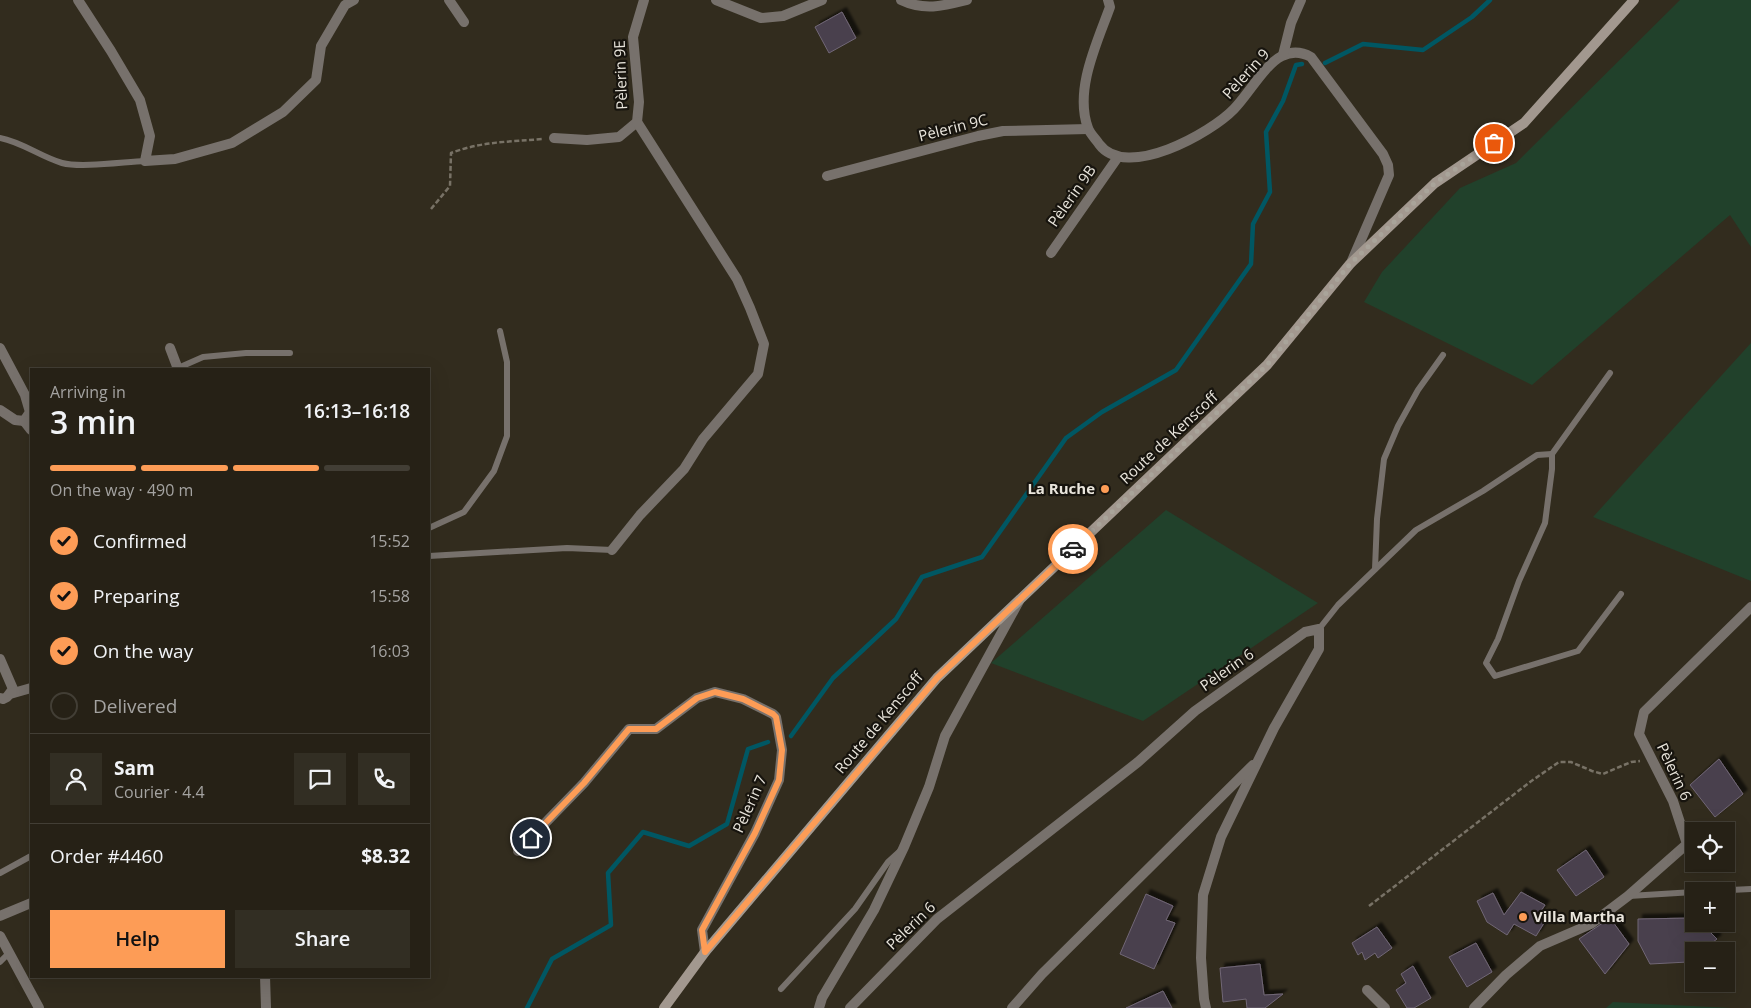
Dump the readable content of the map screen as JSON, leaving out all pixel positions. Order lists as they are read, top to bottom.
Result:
{
  "streets": {
    "main road": ["Route de Kenscoff"],
    "street": [
      "Pèlerin 9",
      "Pèlerin 9E",
      "Pèlerin 9C",
      "Pèlerin 9B",
      "Pèlerin 6",
      "Pèlerin 7"
    ]
  },
  "crossings": [
    ["Pèlerin 9", "Pèlerin 9B"],
    ["Pèlerin 9", "Route de Kenscoff"],
    ["Route de Kenscoff", "Pèlerin 7"]
  ],
  "places": ["La Ruche", "Villa Martha"],
  "page": {
    "heading": ["3 min", "Arriving in", "16:13–16:18"],
    "panel": [
      "Sam",
      "Courier · 4.4",
      "Order #4460",
      "$8.32"
    ],
    "bar": "On the way · 490 m",
    "list": [
      ["Confirmed", "15:52"],
      ["Preparing", "15:58"],
      ["On the way", "16:03"],
      "Delivered"
    ],
    "map_buttons": ["+", "−"],
    "buttons": ["Help", "Share"]
  }
}
